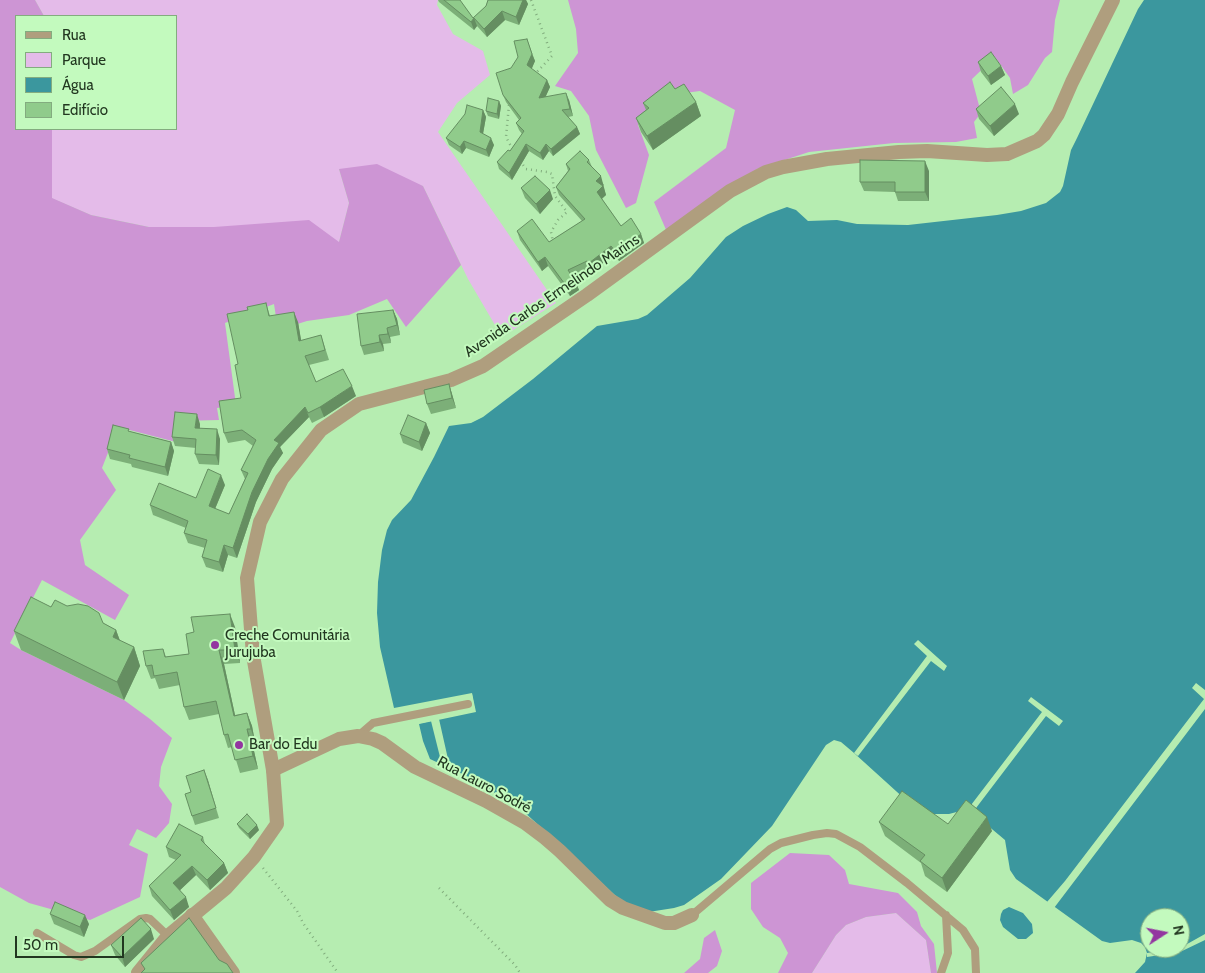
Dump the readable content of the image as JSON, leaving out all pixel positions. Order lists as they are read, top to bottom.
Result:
{
  "streets": {
    "street": ["Avenida Carlos Ermelindo Marins", "Rua Lauro Sodré"]
  },
  "crossings": [
    ["Avenida Carlos Ermelindo Marins", "Rua Lauro Sodré"]
  ],
  "places": ["Creche Comunitária Jurujuba", "Bar do Edu"],
  "legend": [
    "Rua",
    "Parque",
    "Água",
    "Edifício"
  ],
  "scale_bar": "50 m",
  "north": "right"
}
